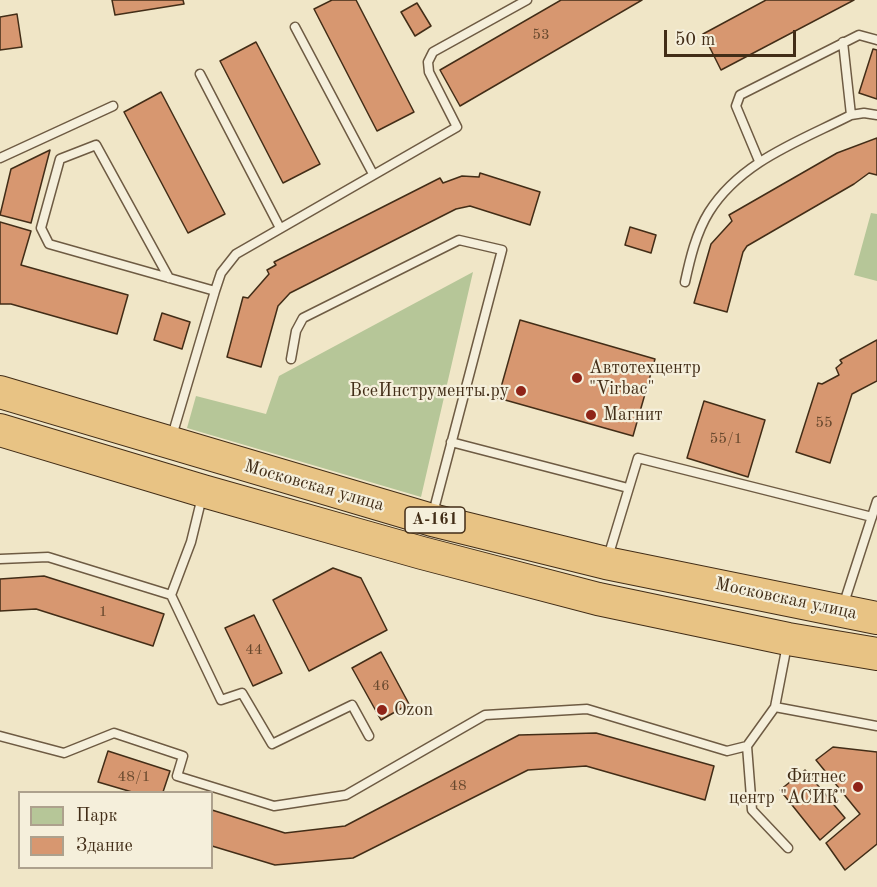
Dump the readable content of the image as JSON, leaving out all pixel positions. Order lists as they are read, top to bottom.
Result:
{
  "streets": {
    "highway": ["Московская улица", "А-161"]
  },
  "places": [
    "Автотехцентр \"Virbac\"",
    "ВсеИнструменты.ру",
    "Магнит",
    "Ozon",
    "Фитнес центр \"АСИК\""
  ],
  "house_numbers": [
    "53",
    "55",
    "55/1",
    "1",
    "44",
    "46",
    "48/1",
    "48"
  ],
  "legend": ["Парк", "Здание"],
  "scale_bar": "50 m"
}
